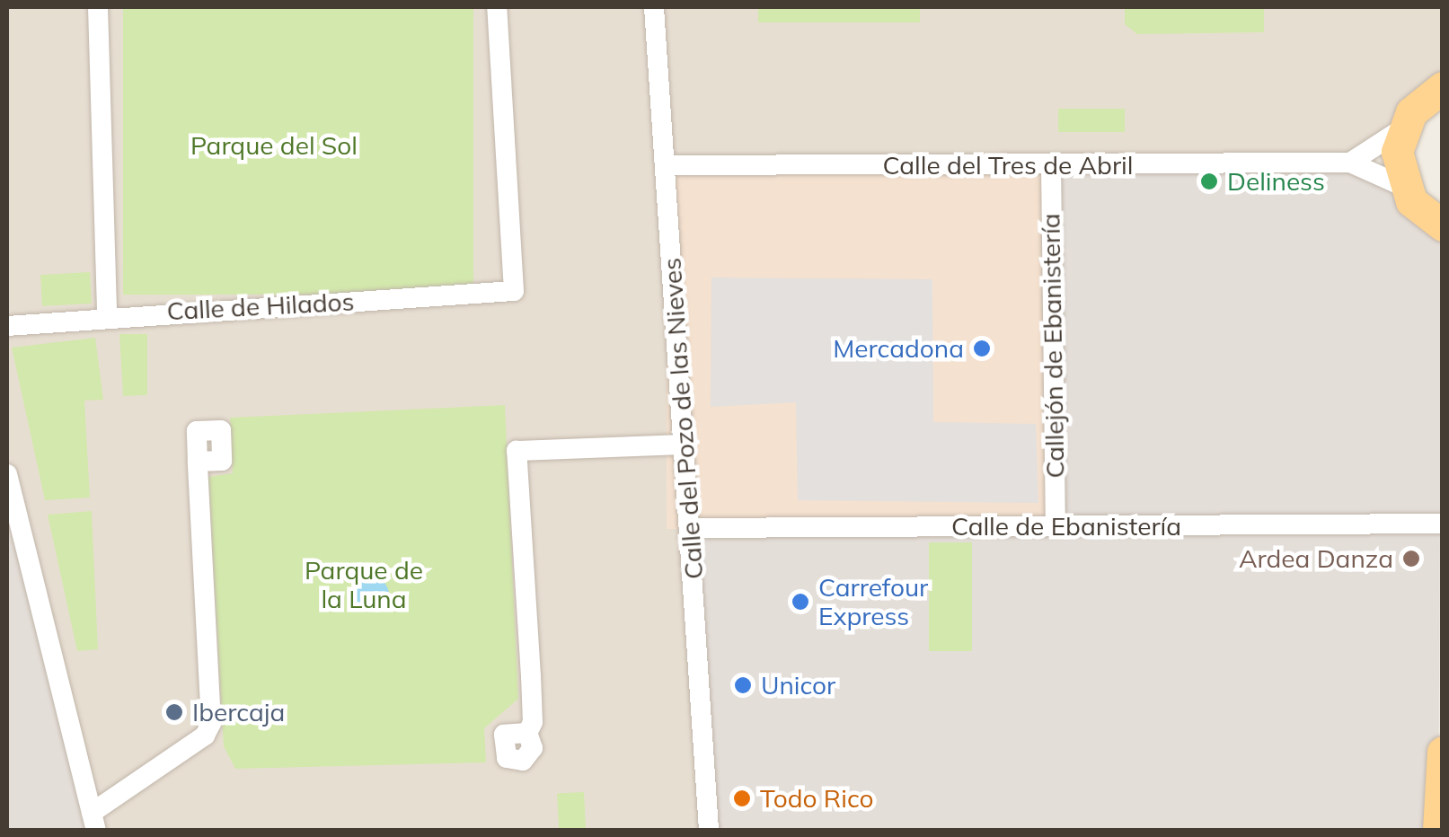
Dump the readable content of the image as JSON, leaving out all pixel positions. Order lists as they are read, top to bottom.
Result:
{
  "streets": {
    "street": [
      "Calle del Tres de Abril",
      "Calle de Hilados",
      "Callejón de Ebanistería",
      "Calle del Pozo de las Nieves",
      "Calle de Ebanistería"
    ]
  },
  "crossings": [
    ["Calle del Tres de Abril", "Callejón de Ebanistería"],
    ["Calle del Tres de Abril", "Calle del Pozo de las Nieves"],
    ["Callejón de Ebanistería", "Calle de Ebanistería"],
    ["Calle del Pozo de las Nieves", "Calle de Ebanistería"]
  ],
  "parks": ["Parque del Sol", "Parque de la Luna"],
  "places": [
    "Deliness",
    "Mercadona",
    "Ardea Danza",
    "Carrefour Express",
    "Unicor",
    "Ibercaja",
    "Todo Rico"
  ]
}
